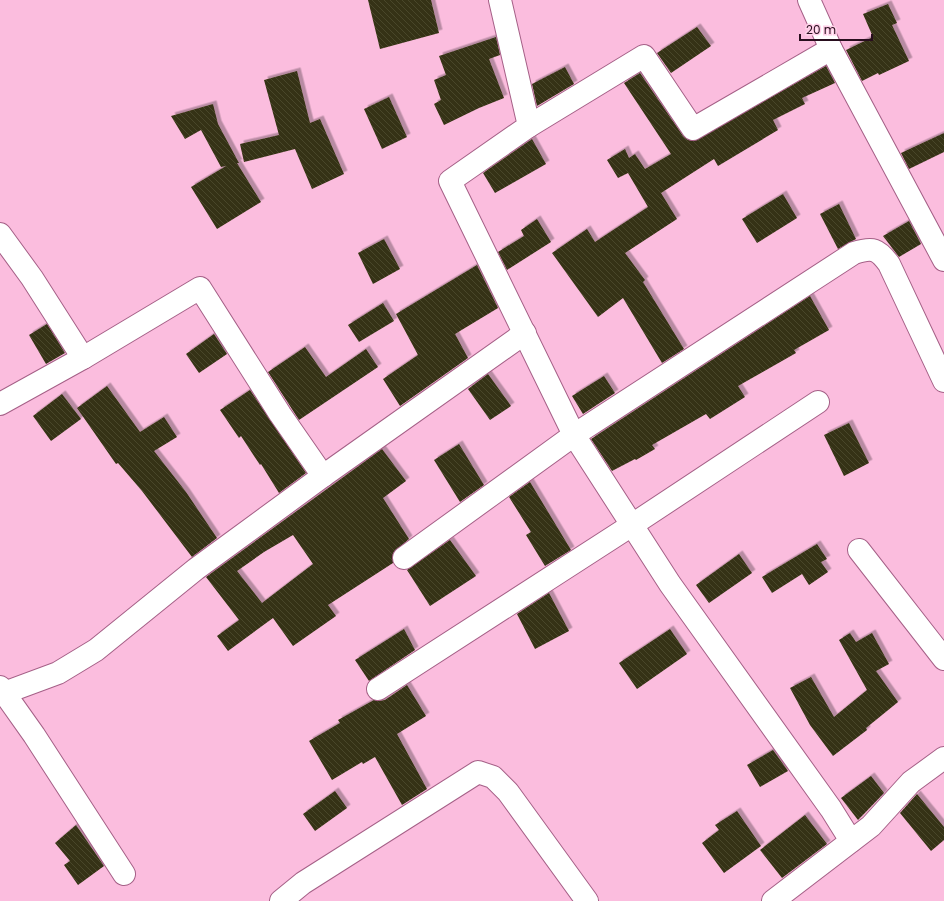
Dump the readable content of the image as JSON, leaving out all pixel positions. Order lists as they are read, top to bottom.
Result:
{
  "scale_bar": "20 m"
}
